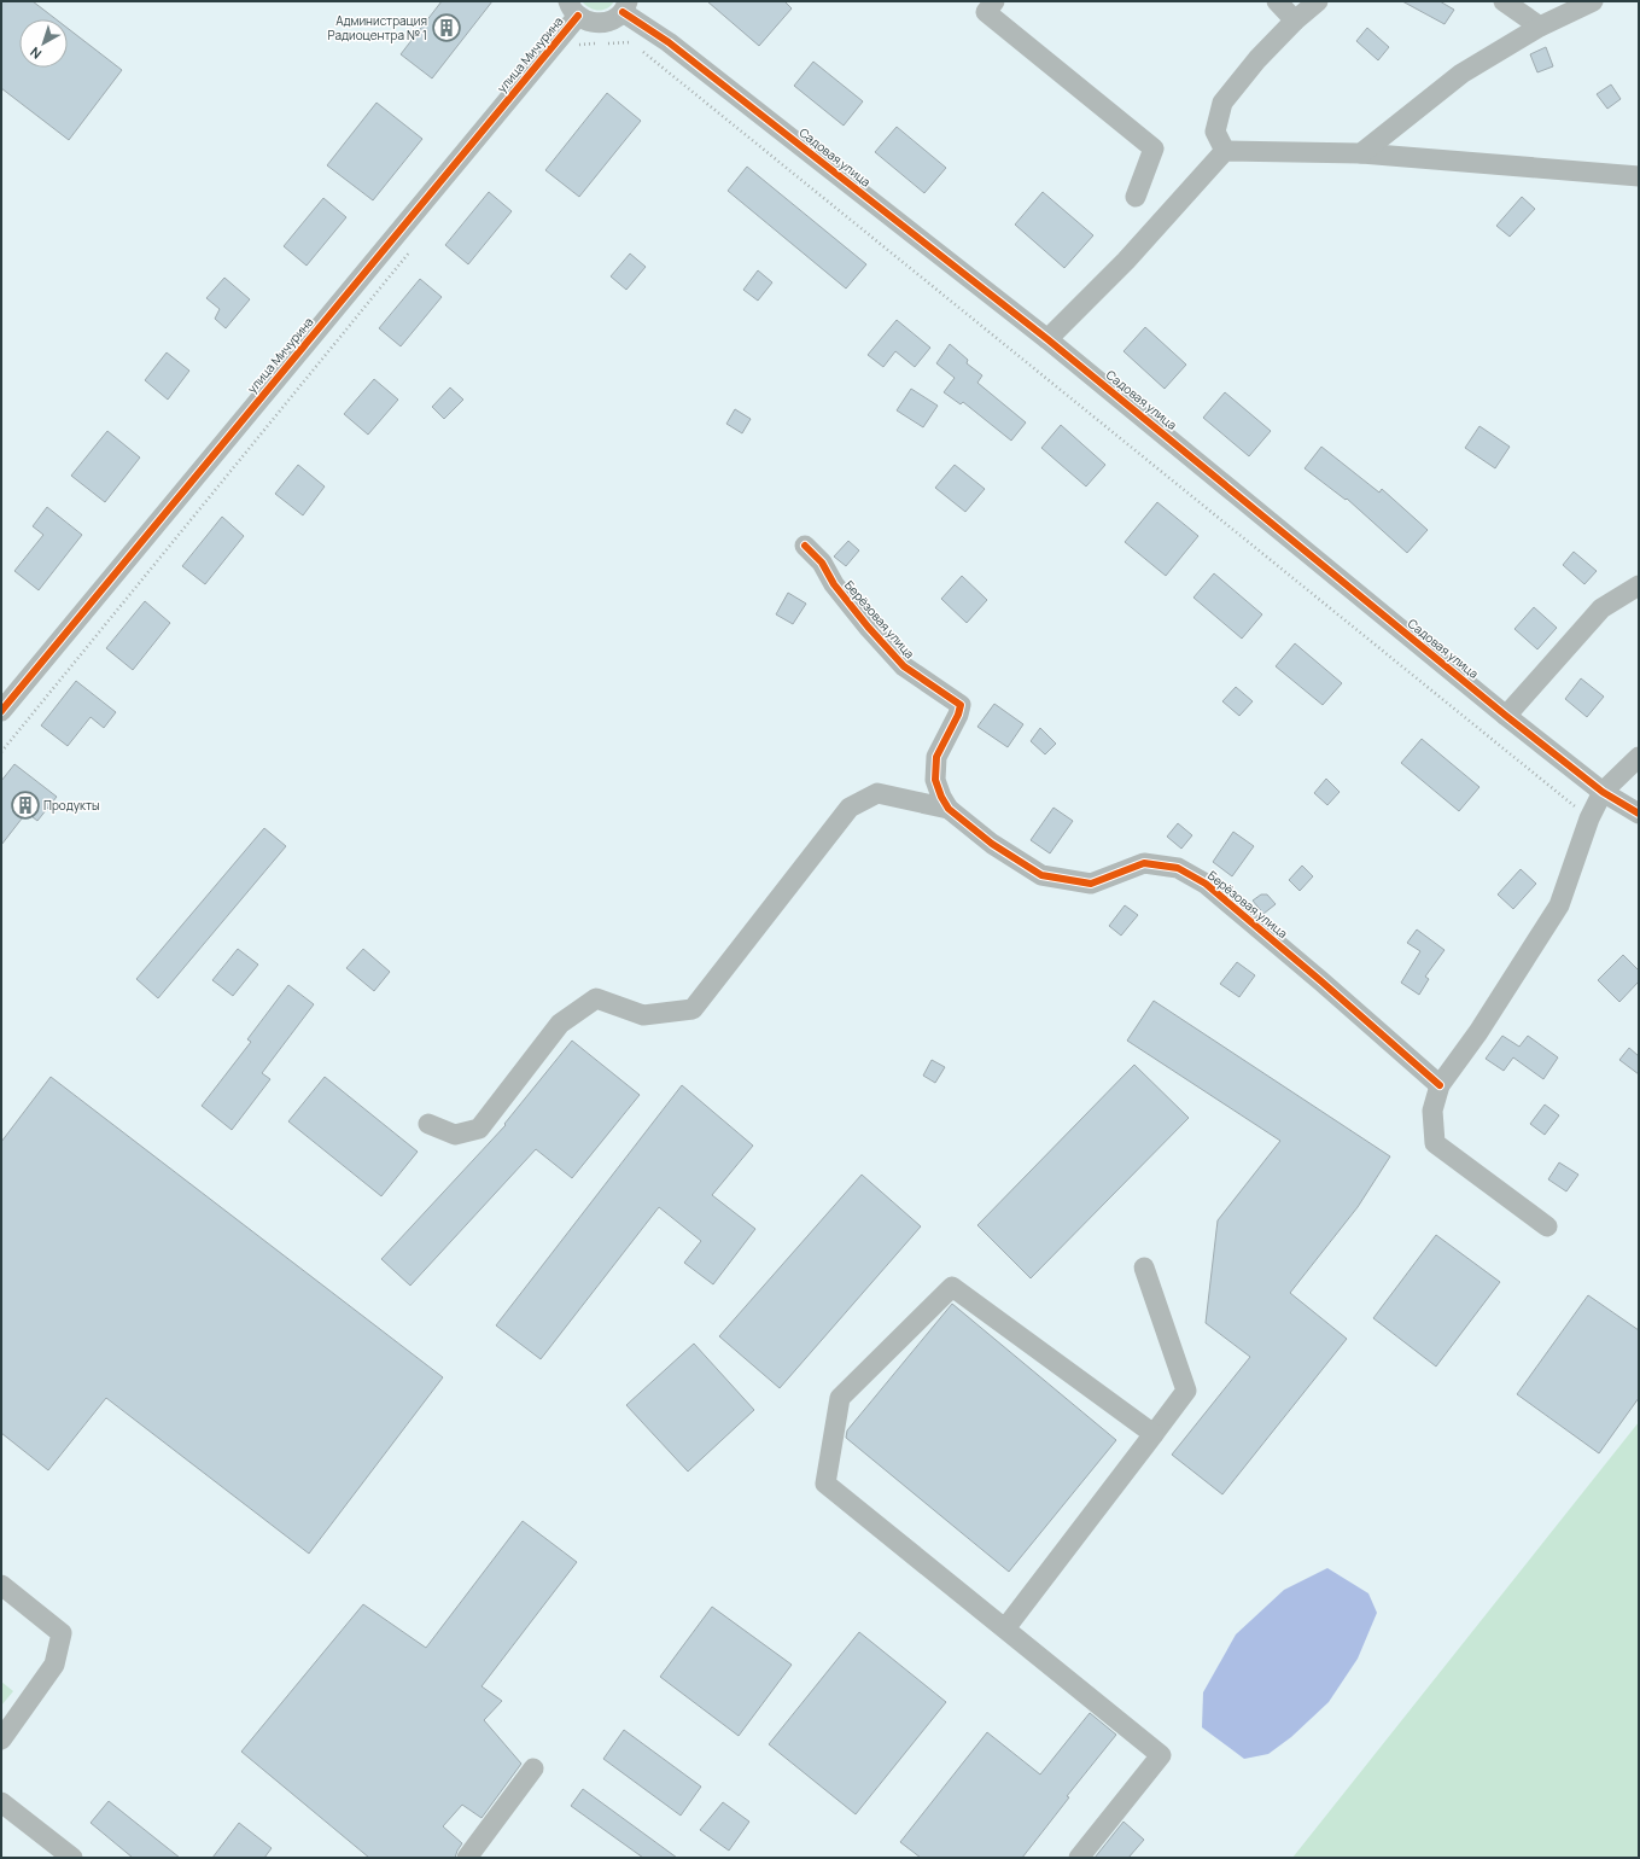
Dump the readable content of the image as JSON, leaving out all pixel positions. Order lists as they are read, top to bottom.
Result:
{
  "streets": {
    "street": ["улица Мичурина", "Садовая улица", "Берёзовая улица"]
  },
  "places": {
    "building": ["Администрация Радиоцентра № 1", "Продукты"]
  },
  "north": "bottom left"
}
